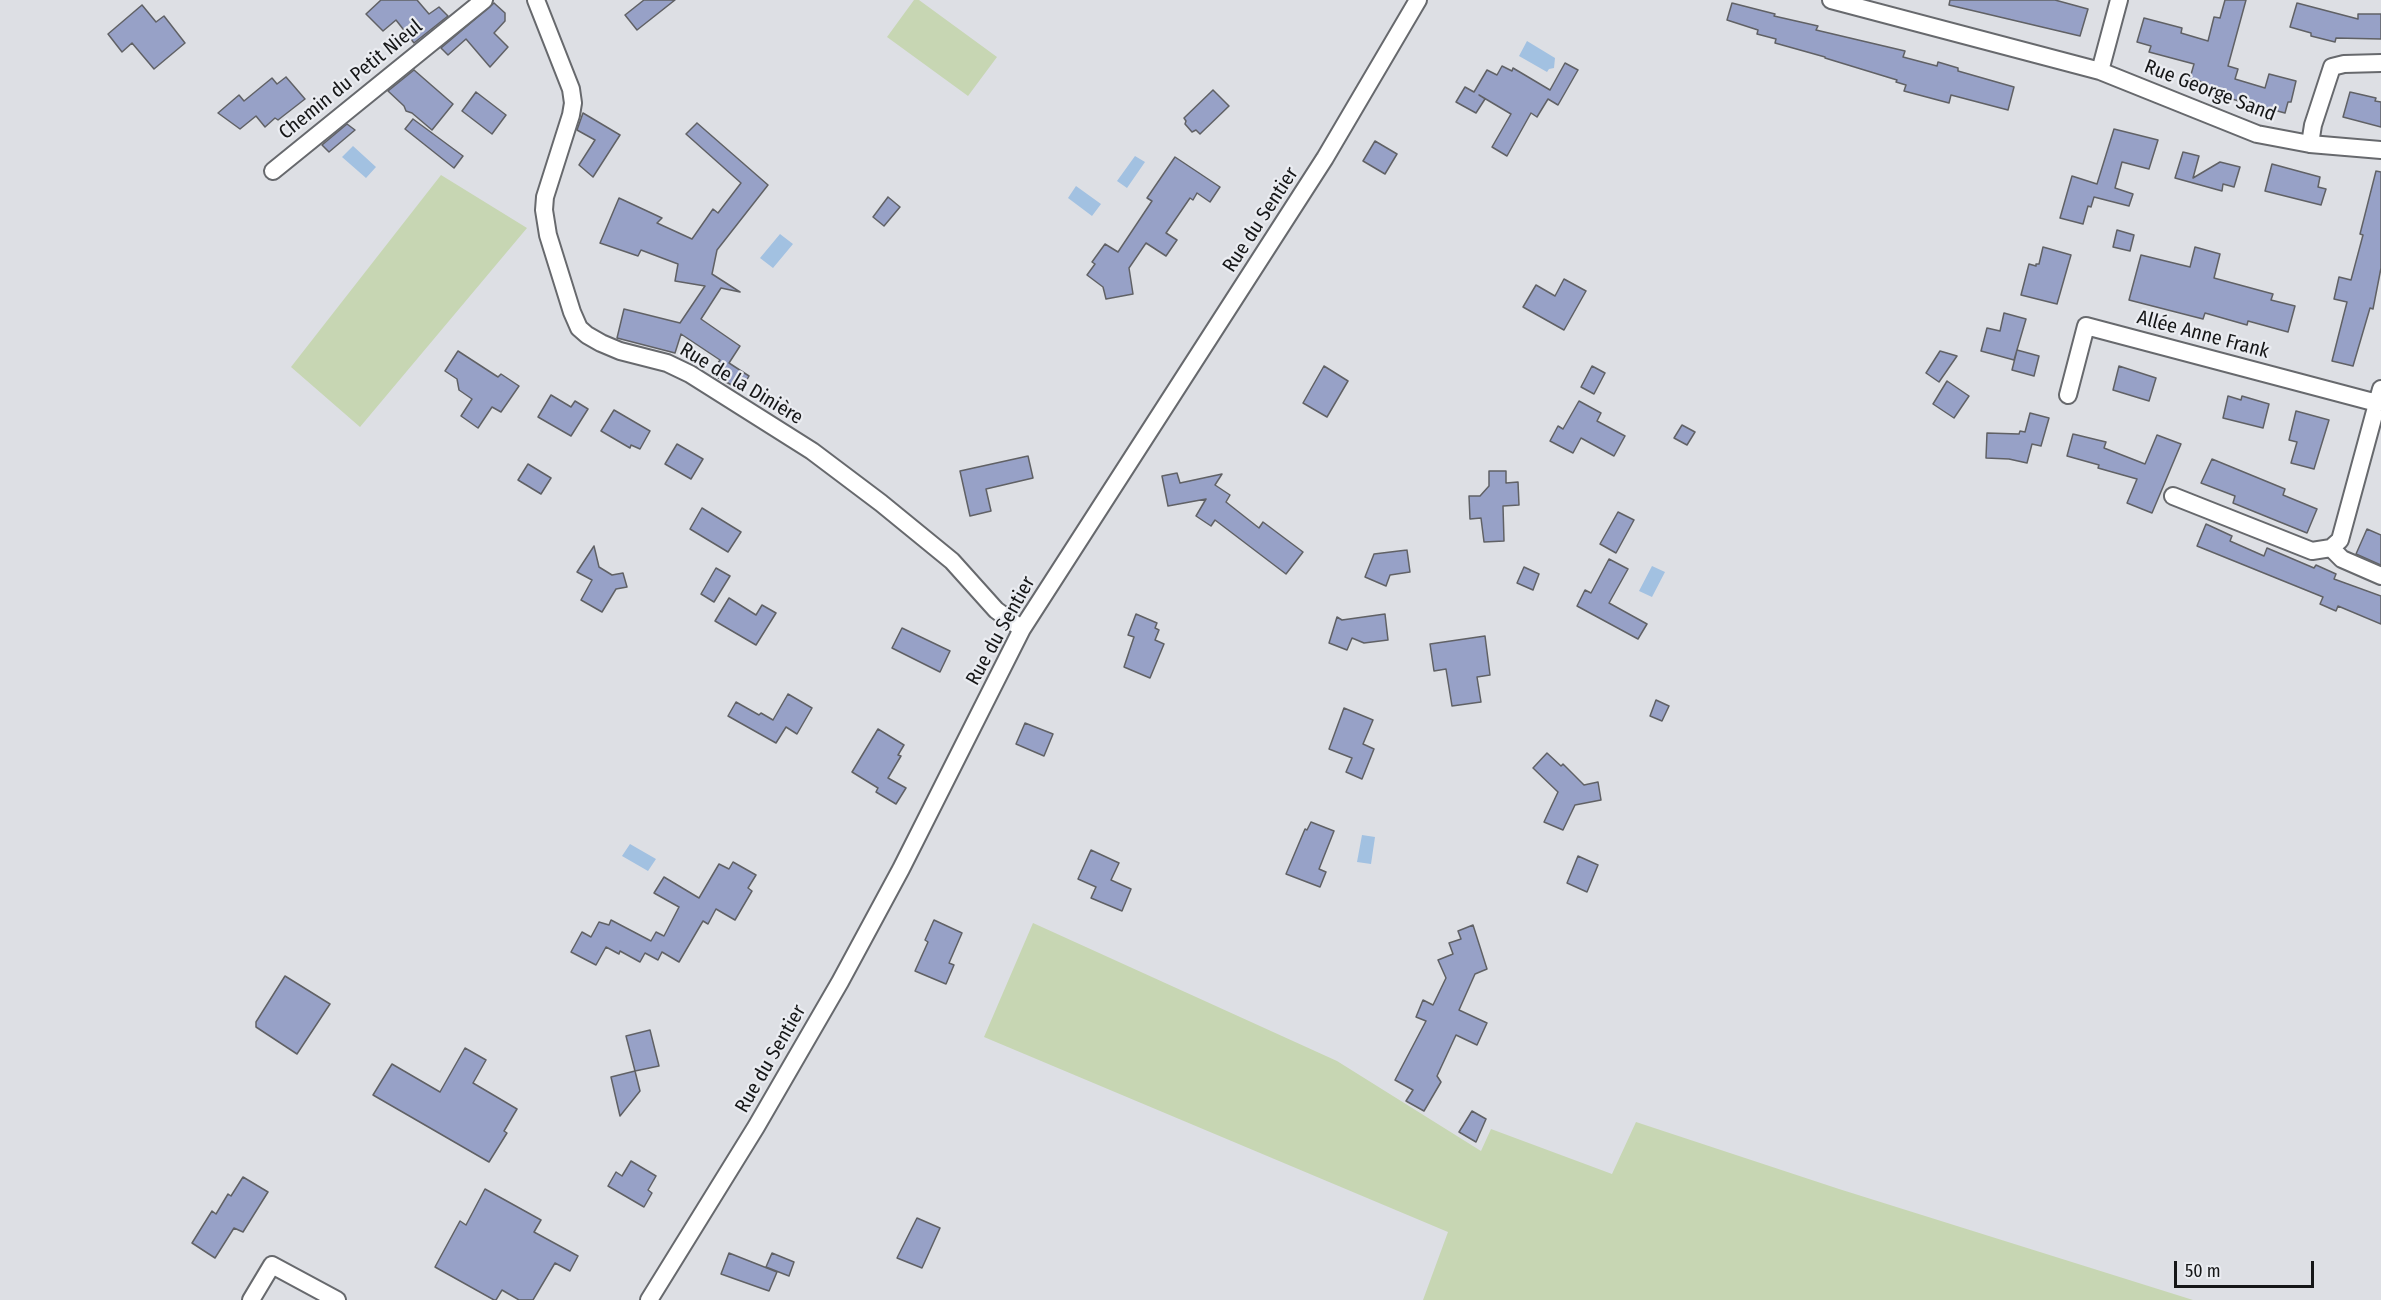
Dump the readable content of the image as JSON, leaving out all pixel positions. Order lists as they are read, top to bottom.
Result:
{
  "streets": {
    "street": [
      "Chemin du Petit Nieul",
      "Rue George Sand",
      "Rue du Sentier",
      "Allée Anne Frank",
      "Rue de la Dinière"
    ]
  },
  "crossings": [
    ["Rue du Sentier", "Rue de la Dinière"]
  ],
  "scale_bar": "50 m"
}
